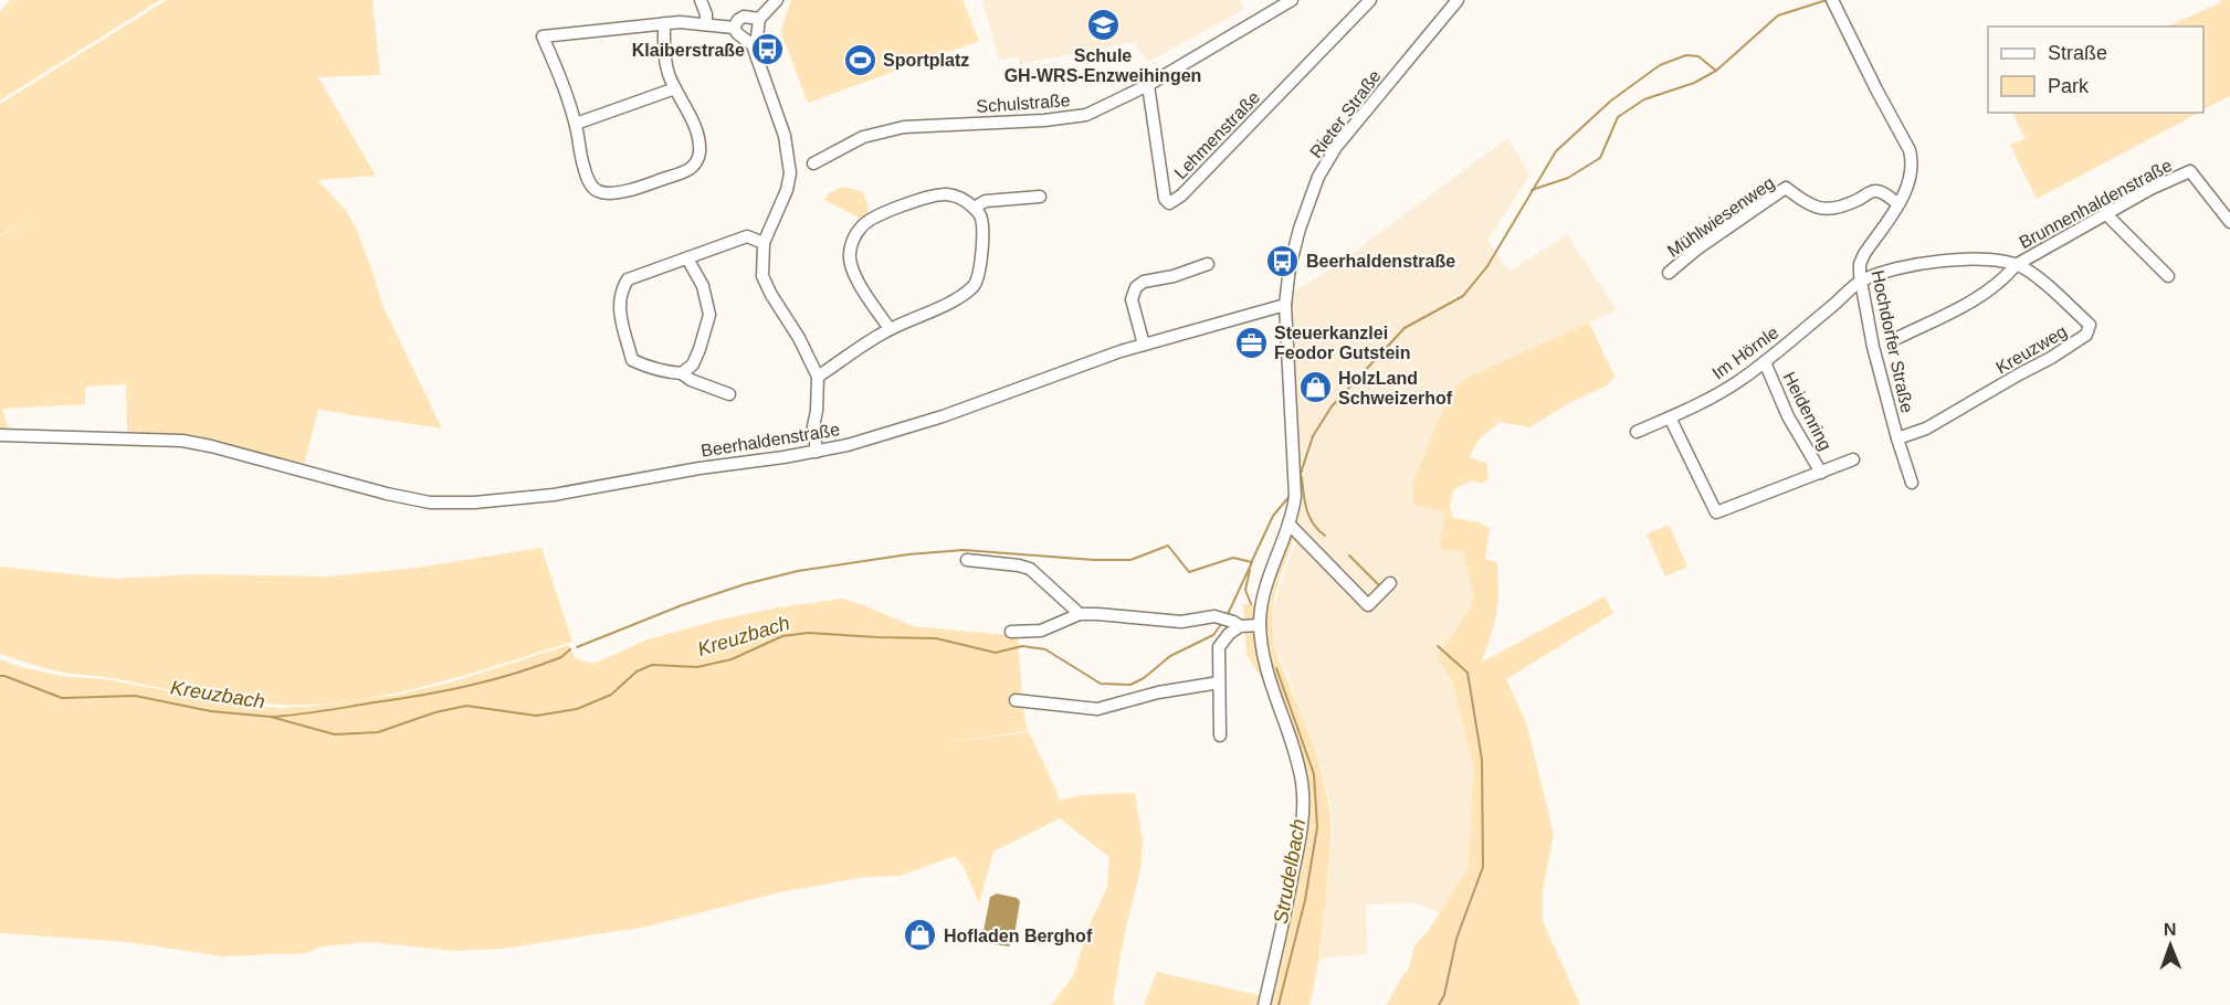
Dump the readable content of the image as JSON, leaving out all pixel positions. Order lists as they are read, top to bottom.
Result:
{
  "streets": {
    "street": [
      "Schulstraße",
      "Rieter Straße",
      "Lehmenstraße",
      "Brunnenhaldenstraße",
      "Mühlwiesenweg",
      "Hochdorfer Straße",
      "Kreuzweg",
      "Im Hörnle",
      "Heidenring",
      "Beerhaldenstraße"
    ]
  },
  "crossings": [
    ["Schulstraße", "Lehmenstraße"],
    ["Rieter Straße", "Beerhaldenstraße"],
    ["Brunnenhaldenstraße", "Kreuzweg"],
    ["Mühlwiesenweg", "Hochdorfer Straße"],
    ["Hochdorfer Straße", "Kreuzweg"],
    ["Hochdorfer Straße", "Im Hörnle"],
    ["Kreuzweg", "Im Hörnle"],
    ["Im Hörnle", "Heidenring"]
  ],
  "water": ["Kreuzbach", "Strudelbach"],
  "places": {
    "school or university": ["Schule GH-WRS-Enzweihingen"],
    "bus stop": ["Klaiberstraße", "Beerhaldenstraße"],
    "sports": ["Sportplatz"],
    "office": ["Steuerkanzlei Feodor Gutstein"],
    "shop": ["HolzLand Schweizerhof", "Hofladen Berghof"]
  },
  "legend": ["Straße", "Park"],
  "north": "top"
}
